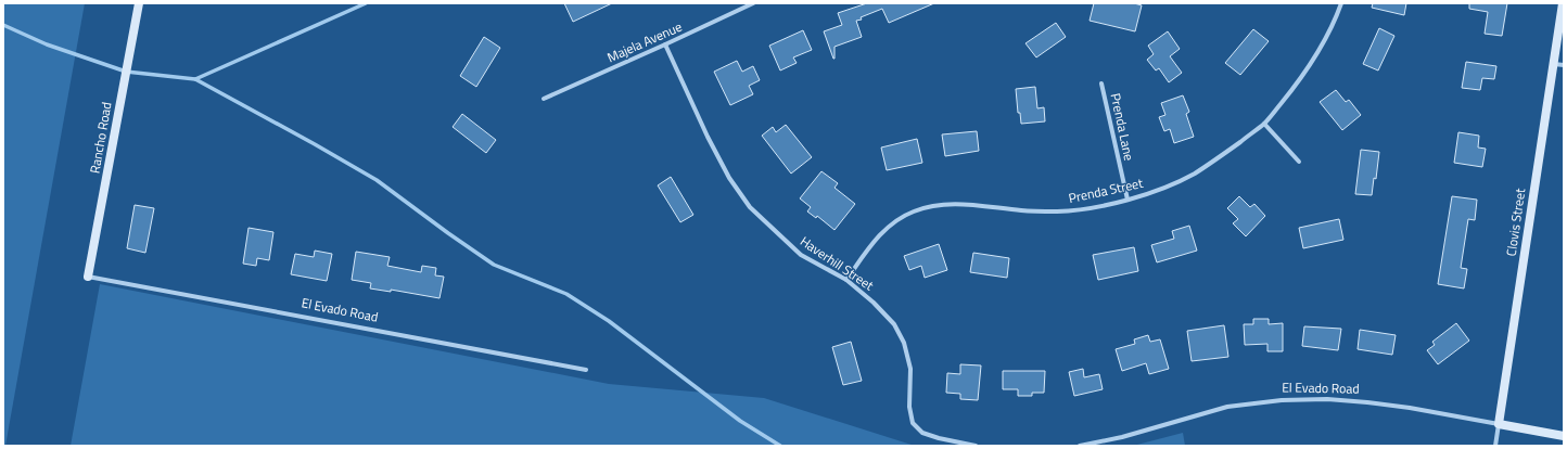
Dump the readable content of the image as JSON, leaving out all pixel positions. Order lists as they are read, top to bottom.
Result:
{
  "streets": {
    "street": [
      "Majela Avenue",
      "Prenda Lane",
      "Rancho Road",
      "Prenda Street",
      "Clovis Street",
      "Haverhill Street",
      "El Evado Road"
    ]
  },
  "crossings": [
    ["Majela Avenue", "Haverhill Street"],
    ["Prenda Lane", "Prenda Street"],
    ["Rancho Road", "El Evado Road"],
    ["Prenda Street", "Haverhill Street"],
    ["Clovis Street", "El Evado Road"]
  ]
}
